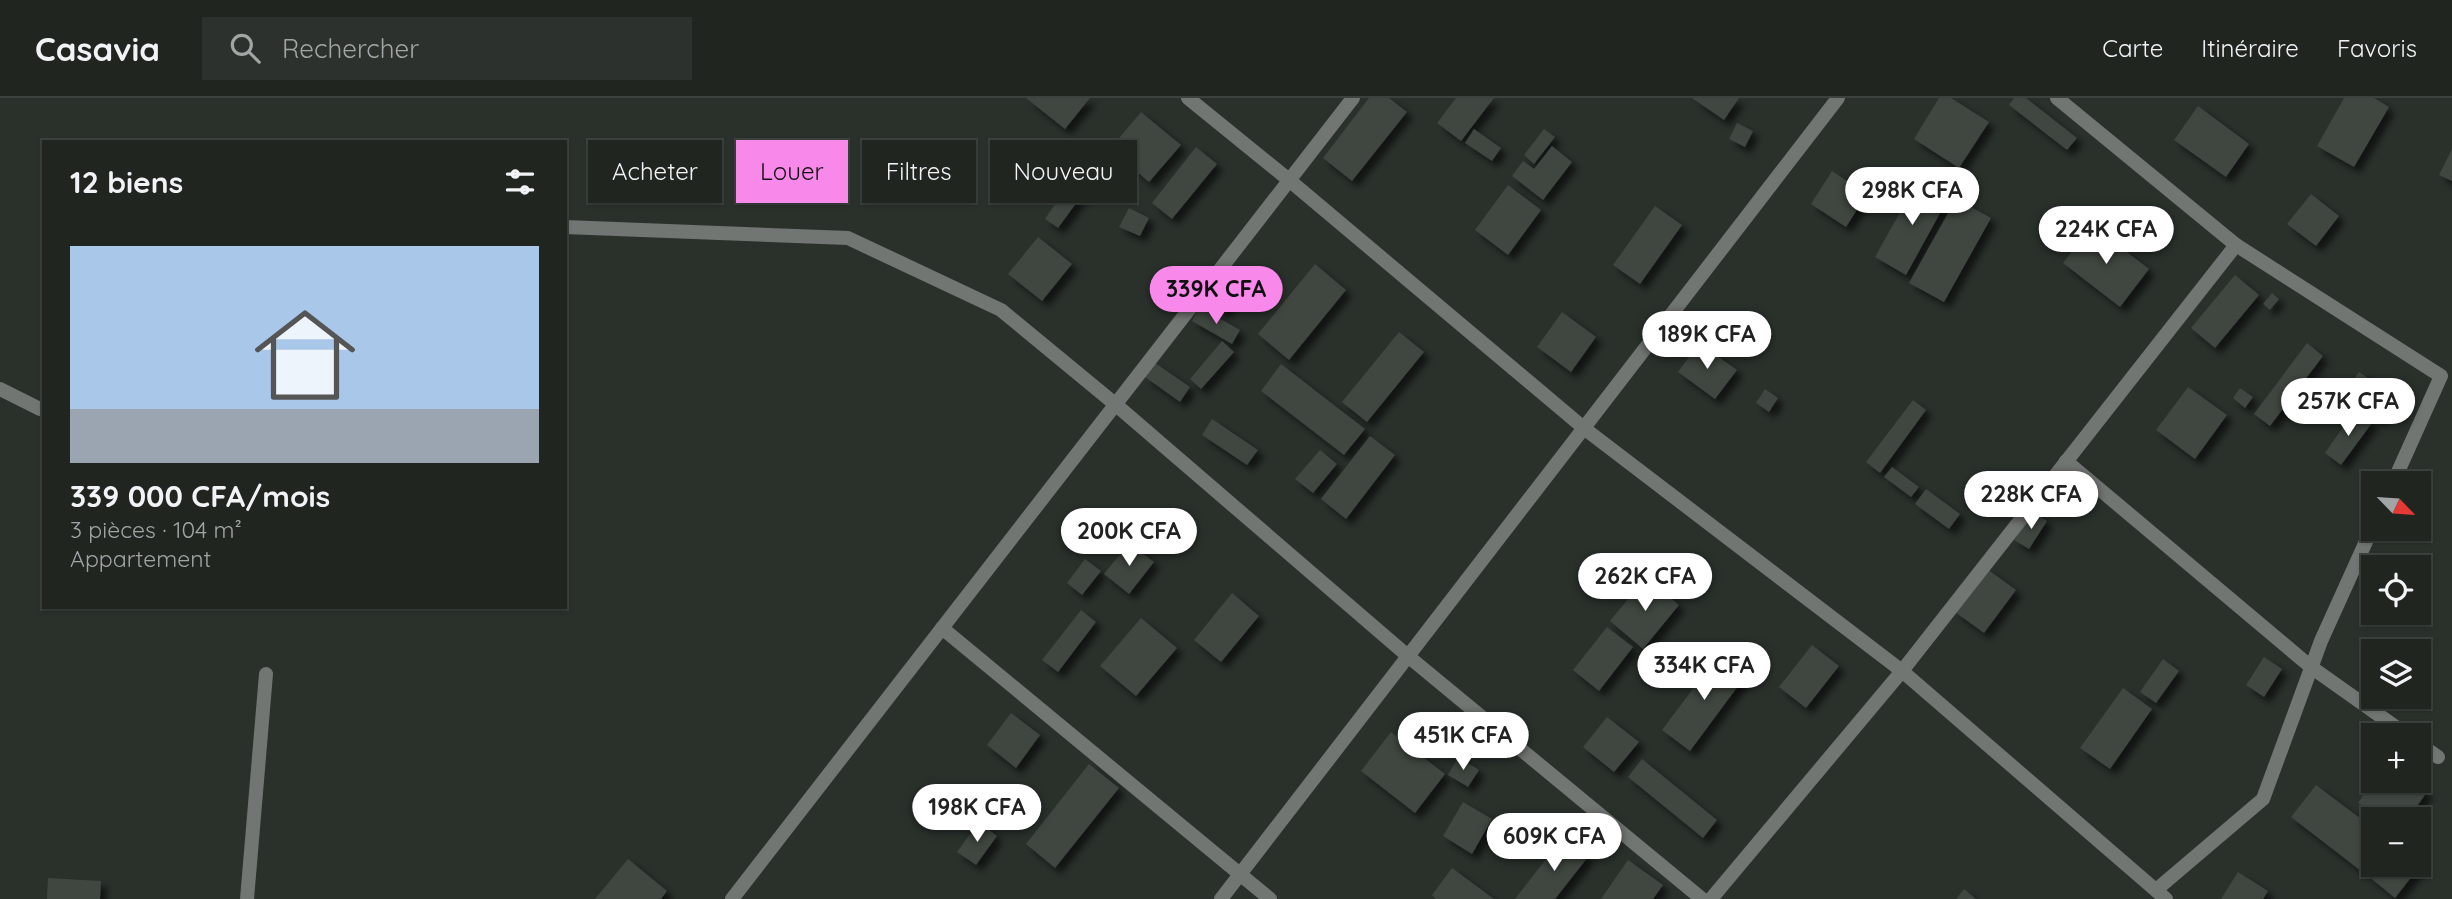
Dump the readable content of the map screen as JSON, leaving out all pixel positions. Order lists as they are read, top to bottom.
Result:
{
  "north": "bottom right",
  "page": {
    "header": "Casavia",
    "search": "Rechercher",
    "nav": ["Carte", "Itinéraire", "Favoris"],
    "chip": [
      "Acheter",
      "Louer",
      "Filtres",
      "Nouveau"
    ],
    "heading": "12 biens",
    "price": [
      "298K CFA",
      "224K CFA",
      "339K CFA",
      "189K CFA",
      "257K CFA",
      "228K CFA",
      "200K CFA",
      "262K CFA",
      "334K CFA",
      "451K CFA",
      "198K CFA",
      "609K CFA"
    ],
    "list": [
      {
        "name": "339 000 CFA/mois",
        "note": "3 pièces · 104 m² · Appartement"
      }
    ],
    "map_buttons": ["+", "−"]
  }
}
